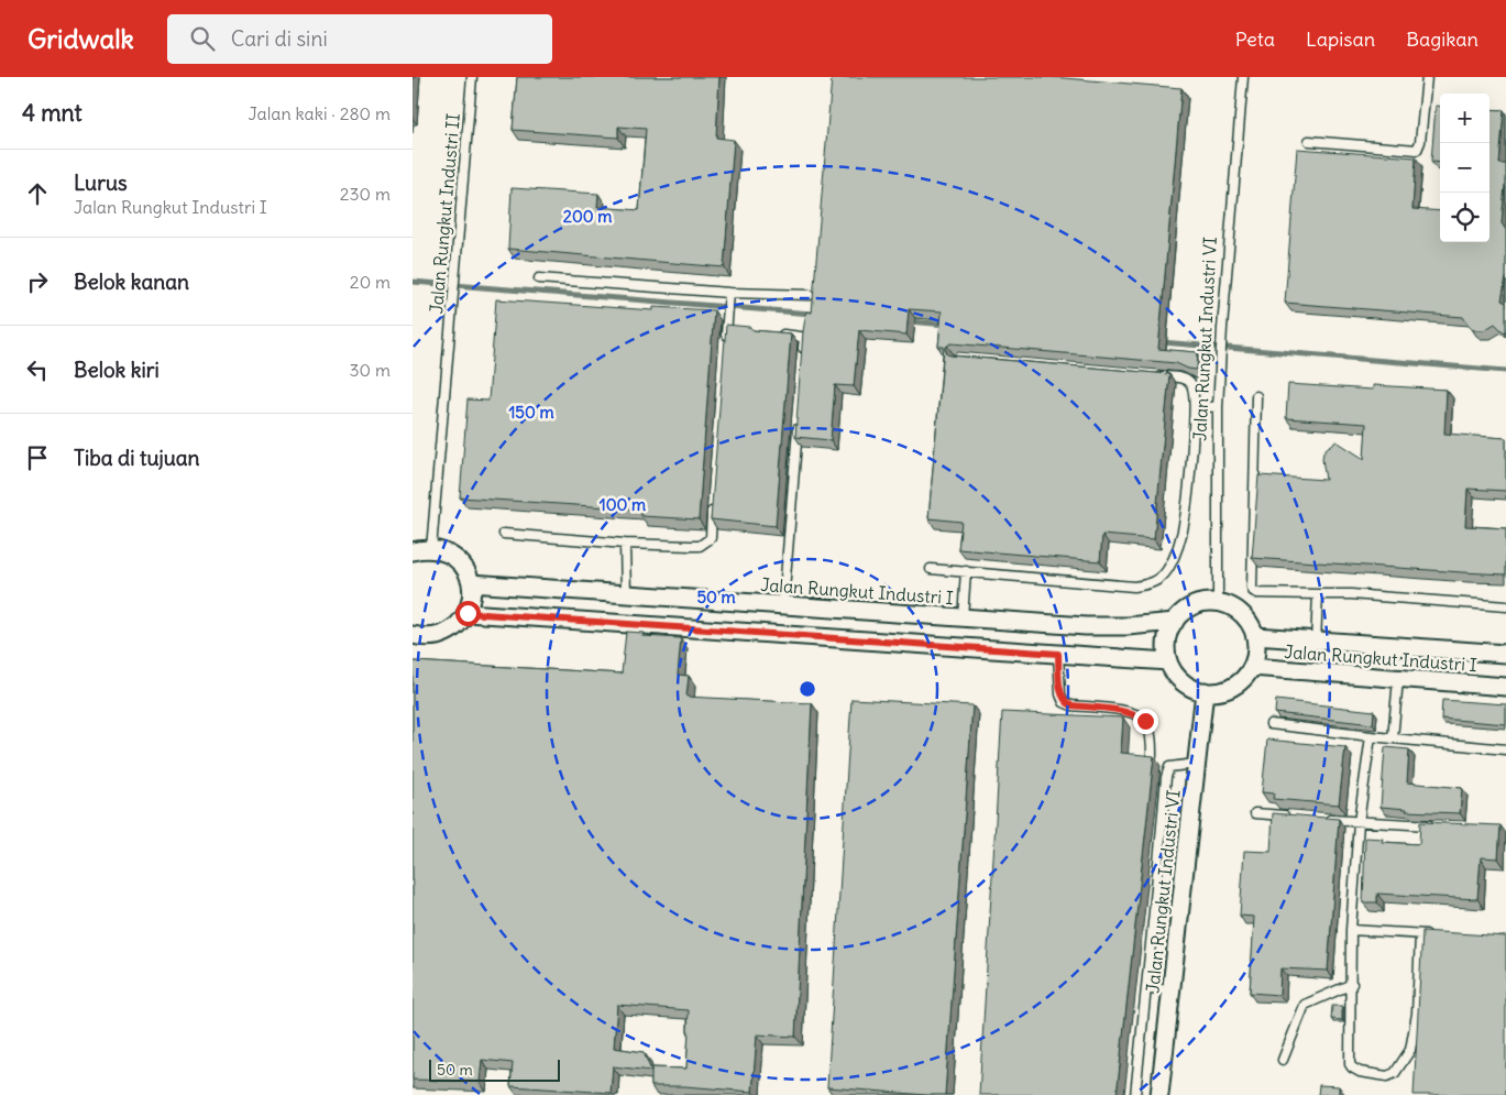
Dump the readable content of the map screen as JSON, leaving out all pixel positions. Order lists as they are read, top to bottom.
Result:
{
  "streets": {
    "street": ["Jalan Rungkut Industri VI", "Jalan Rungkut Industri I"],
    "lane": ["Jalan Rungkut Industri II"]
  },
  "crossings": [
    ["Jalan Rungkut Industri VI", "Jalan Rungkut Industri I"]
  ],
  "scale_bar": "50 m",
  "page": {
    "header": "Gridwalk",
    "search": "Cari di sini",
    "nav": ["Peta", "Lapisan", "Bagikan"],
    "heading": ["4 mnt", "Jalan kaki · 280 m"],
    "map_buttons": ["+", "−"],
    "list": [
      ["Lurus", "Jalan Rungkut Industri I", "230 m"],
      ["Belok kanan", "20 m"],
      ["Belok kiri", "30 m"],
      "Tiba di tujuan"
    ],
    "scale": "50 m"
  },
  "rings": [
    "200 m",
    "150 m",
    "100 m",
    "50 m"
  ]
}
